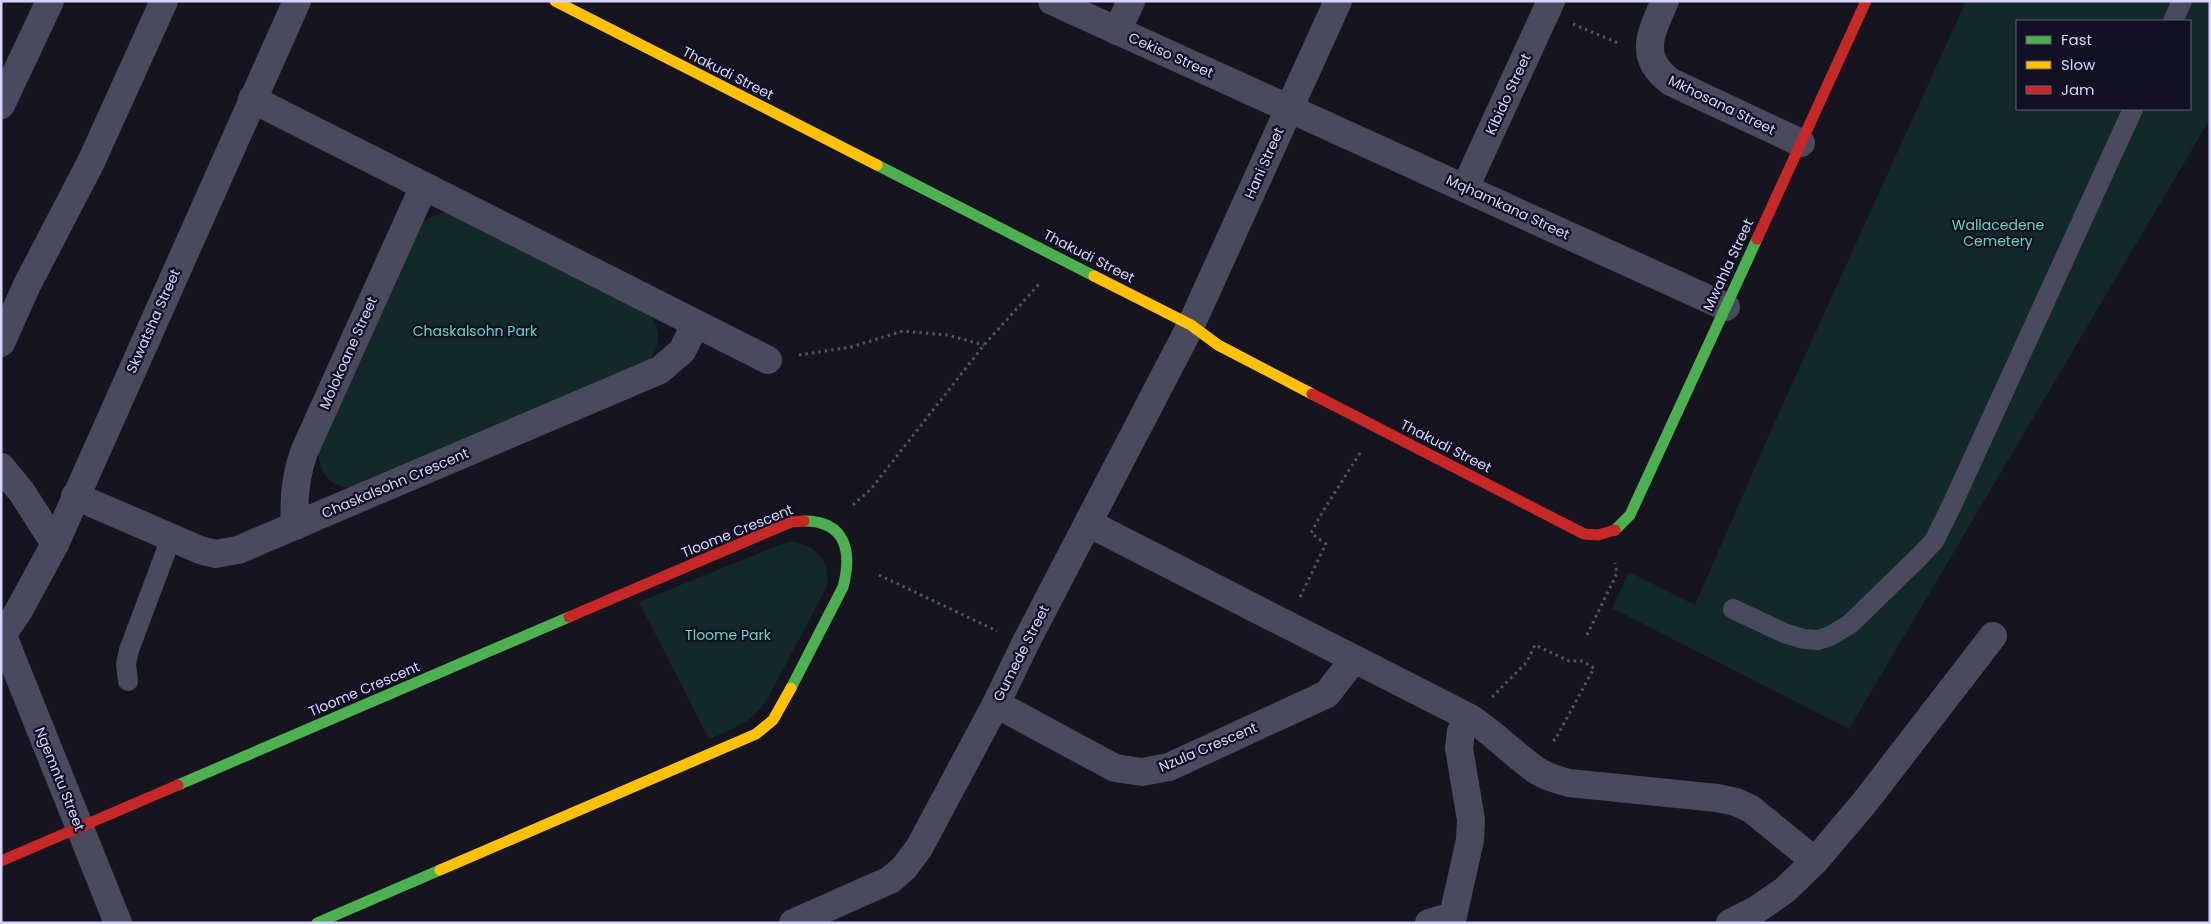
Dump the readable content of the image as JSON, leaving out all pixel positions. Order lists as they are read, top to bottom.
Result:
{
  "streets": {
    "street": [
      "Cekiso Street",
      "Thakudi Street",
      "Kibido Street",
      "Mkhosana Street",
      "Hani Street",
      "Mqhamkana Street",
      "Mwahla Street",
      "Skwatsha Street",
      "Molokoane Street",
      "Chaskalsohn Crescent",
      "Tloome Crescent",
      "Gumede Street",
      "Nzula Crescent",
      "Ngemntu Street"
    ]
  },
  "crossings": [
    ["Cekiso Street", "Hani Street"],
    ["Cekiso Street", "Mqhamkana Street"],
    ["Thakudi Street", "Hani Street"],
    ["Thakudi Street", "Mwahla Street"],
    ["Thakudi Street", "Gumede Street"],
    ["Kibido Street", "Mqhamkana Street"],
    ["Mkhosana Street", "Mwahla Street"],
    ["Hani Street", "Mqhamkana Street"],
    ["Hani Street", "Gumede Street"],
    ["Mqhamkana Street", "Mwahla Street"],
    ["Skwatsha Street", "Chaskalsohn Crescent"],
    ["Skwatsha Street", "Ngemntu Street"],
    ["Molokoane Street", "Chaskalsohn Crescent"],
    ["Tloome Crescent", "Ngemntu Street"],
    ["Gumede Street", "Nzula Crescent"]
  ],
  "parks": ["Wallacedene Cemetery", "Chaskalsohn Park", "Tloome Park"],
  "legend": ["Fast", "Slow", "Jam"]
}
